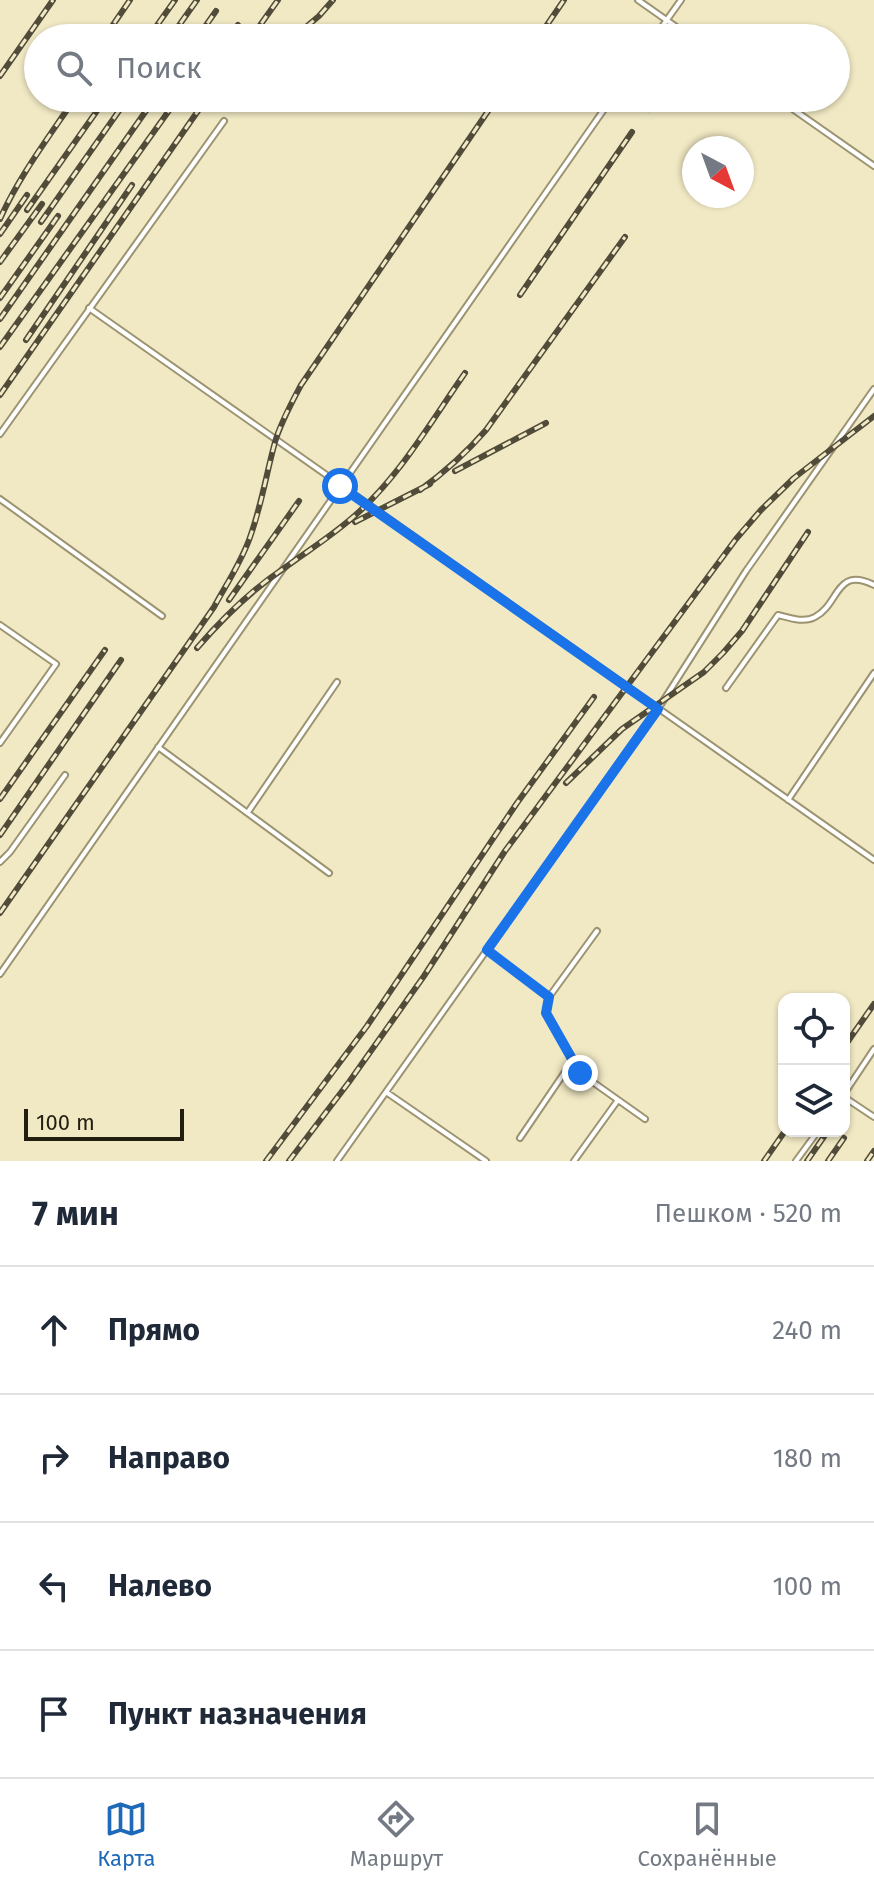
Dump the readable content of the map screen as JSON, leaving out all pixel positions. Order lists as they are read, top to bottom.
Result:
{
  "scale_bar": "100 m",
  "north": "bottom right",
  "page": {
    "search": "Поиск",
    "scale": "100 m",
    "heading": ["7 мин", "Пешком · 520 m"],
    "list": [
      ["Прямо", "240 m"],
      ["Направо", "180 m"],
      ["Налево", "100 m"],
      "Пункт назначения"
    ],
    "nav": ["Карта", "Маршрут", "Сохранённые"]
  }
}
